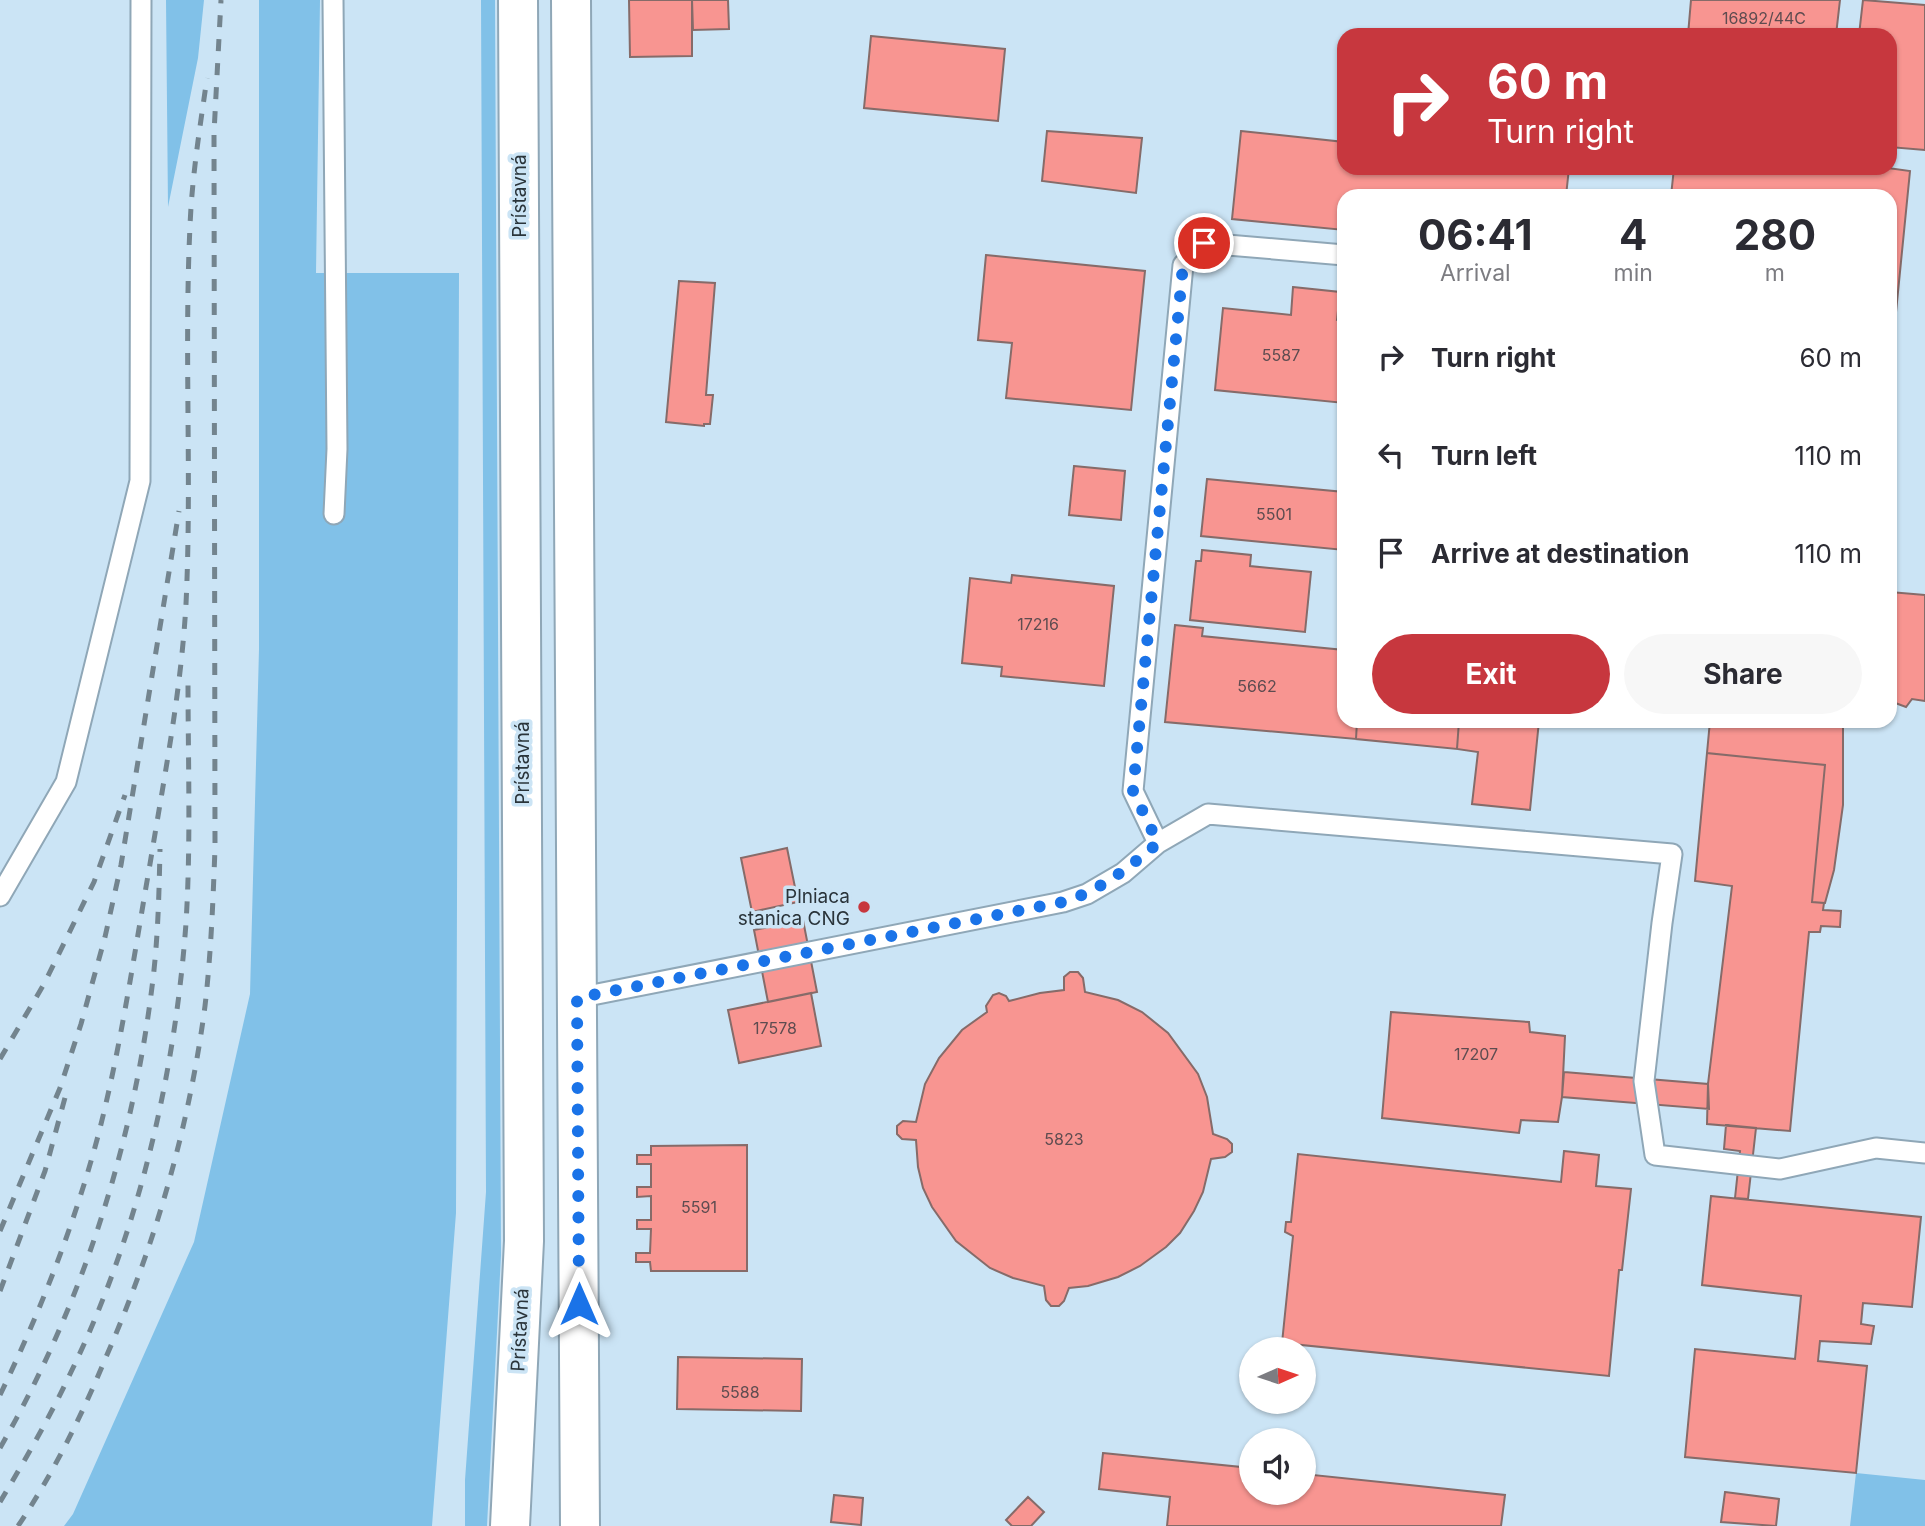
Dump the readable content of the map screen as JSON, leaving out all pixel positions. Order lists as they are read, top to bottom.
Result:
{
  "streets": {
    "main road": ["Prístavná"]
  },
  "places": ["Plniaca stanica CNG"],
  "house_numbers": [
    "16892/44C",
    "5587",
    "5501",
    "17216",
    "5662",
    "17578",
    "17207",
    "5823",
    "5591",
    "5588"
  ],
  "north": "right",
  "page": {
    "turn": ["60 m", "Turn right"],
    "eta": [
      "06:41",
      "Arrival",
      "4",
      "min",
      "280",
      "m"
    ],
    "list": [
      {
        "name": "Turn right",
        "value": "60 m"
      },
      {
        "name": "Turn left",
        "value": "110 m"
      },
      {
        "name": "Arrive at destination",
        "value": "110 m"
      }
    ],
    "buttons": ["Exit", "Share"]
  }
}
